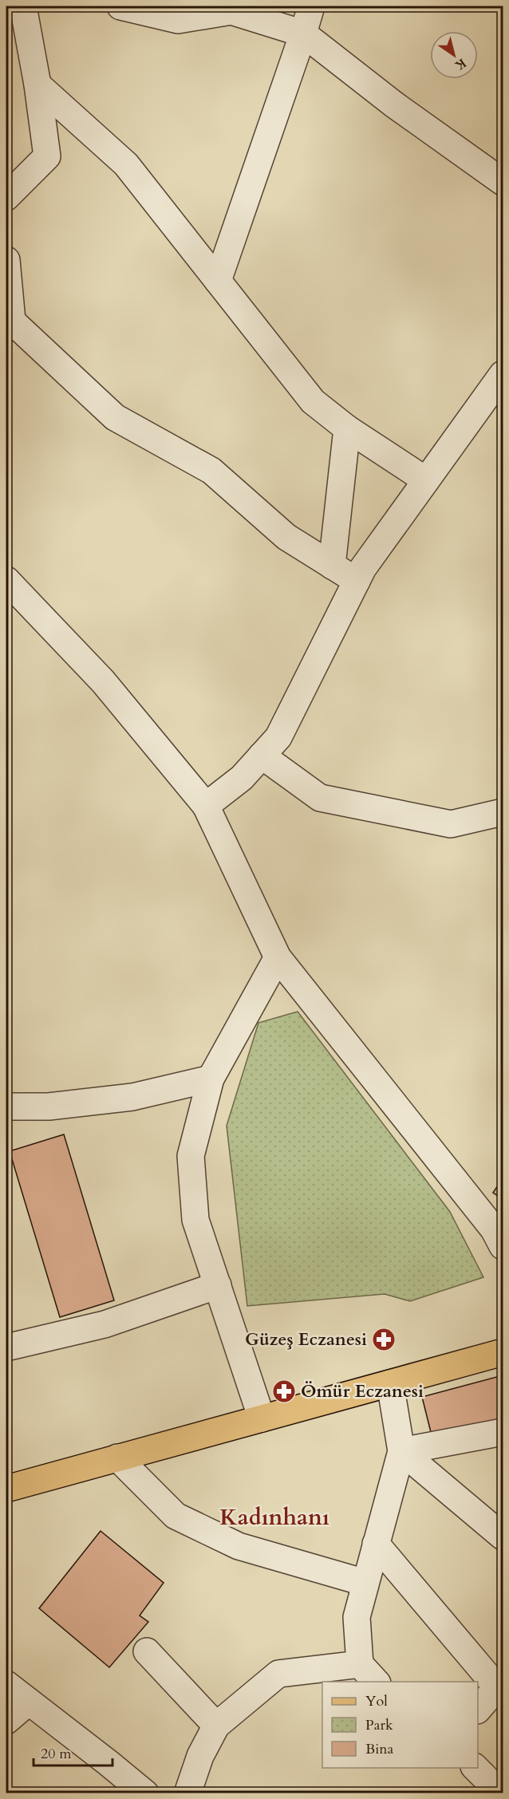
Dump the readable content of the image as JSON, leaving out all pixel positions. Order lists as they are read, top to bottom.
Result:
{
  "districts": ["Kadınhanı"],
  "places": {
    "pharmacy": ["Güzeş Eczanesi", "Ömür Eczanesi"]
  },
  "legend": ["Yol", "Park", "Bina"],
  "scale_bar": "20 m",
  "north": "bottom right"
}
